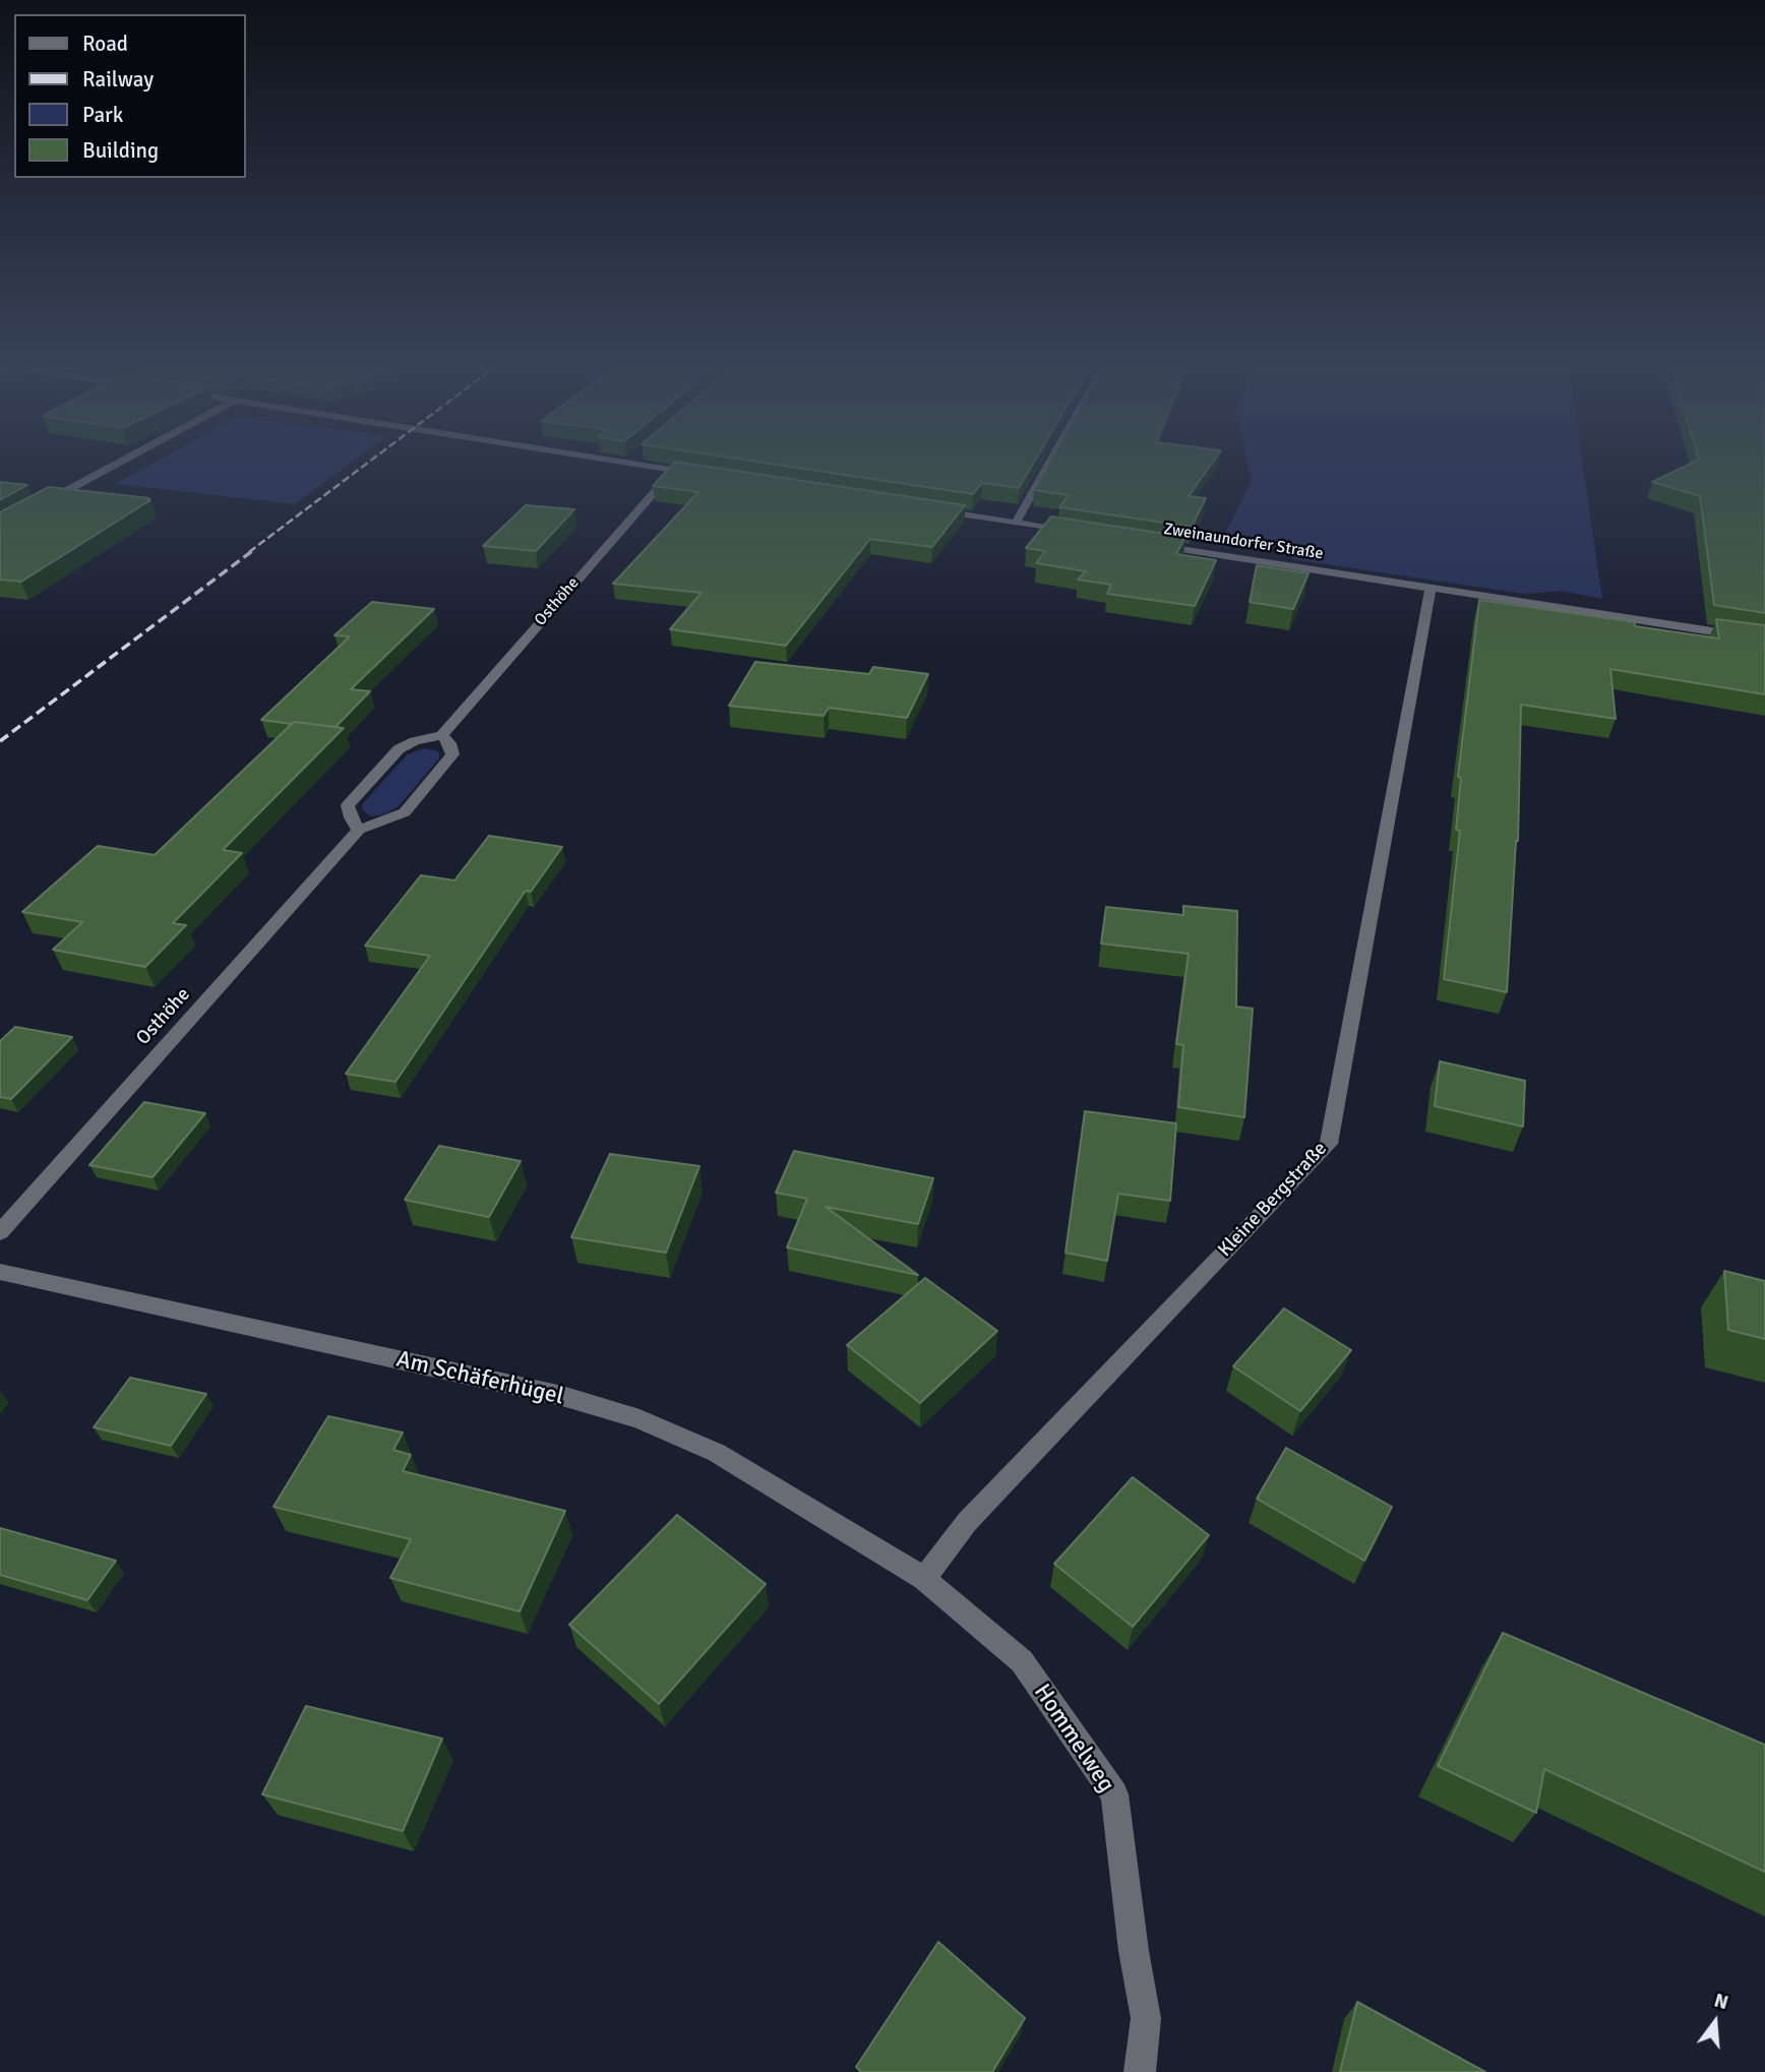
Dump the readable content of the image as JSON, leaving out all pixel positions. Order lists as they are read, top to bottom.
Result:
{
  "streets": {
    "street": [
      "Zweinaundorfer Straße",
      "Osthöhe",
      "Kleine Bergstraße",
      "Am Schäferhügel",
      "Hommelweg"
    ]
  },
  "crossings": [
    ["Zweinaundorfer Straße", "Kleine Bergstraße"],
    ["Kleine Bergstraße", "Am Schäferhügel"],
    ["Kleine Bergstraße", "Hommelweg"],
    ["Am Schäferhügel", "Hommelweg"]
  ],
  "legend": [
    "Road",
    "Railway",
    "Park",
    "Building"
  ],
  "north": "top"
}
